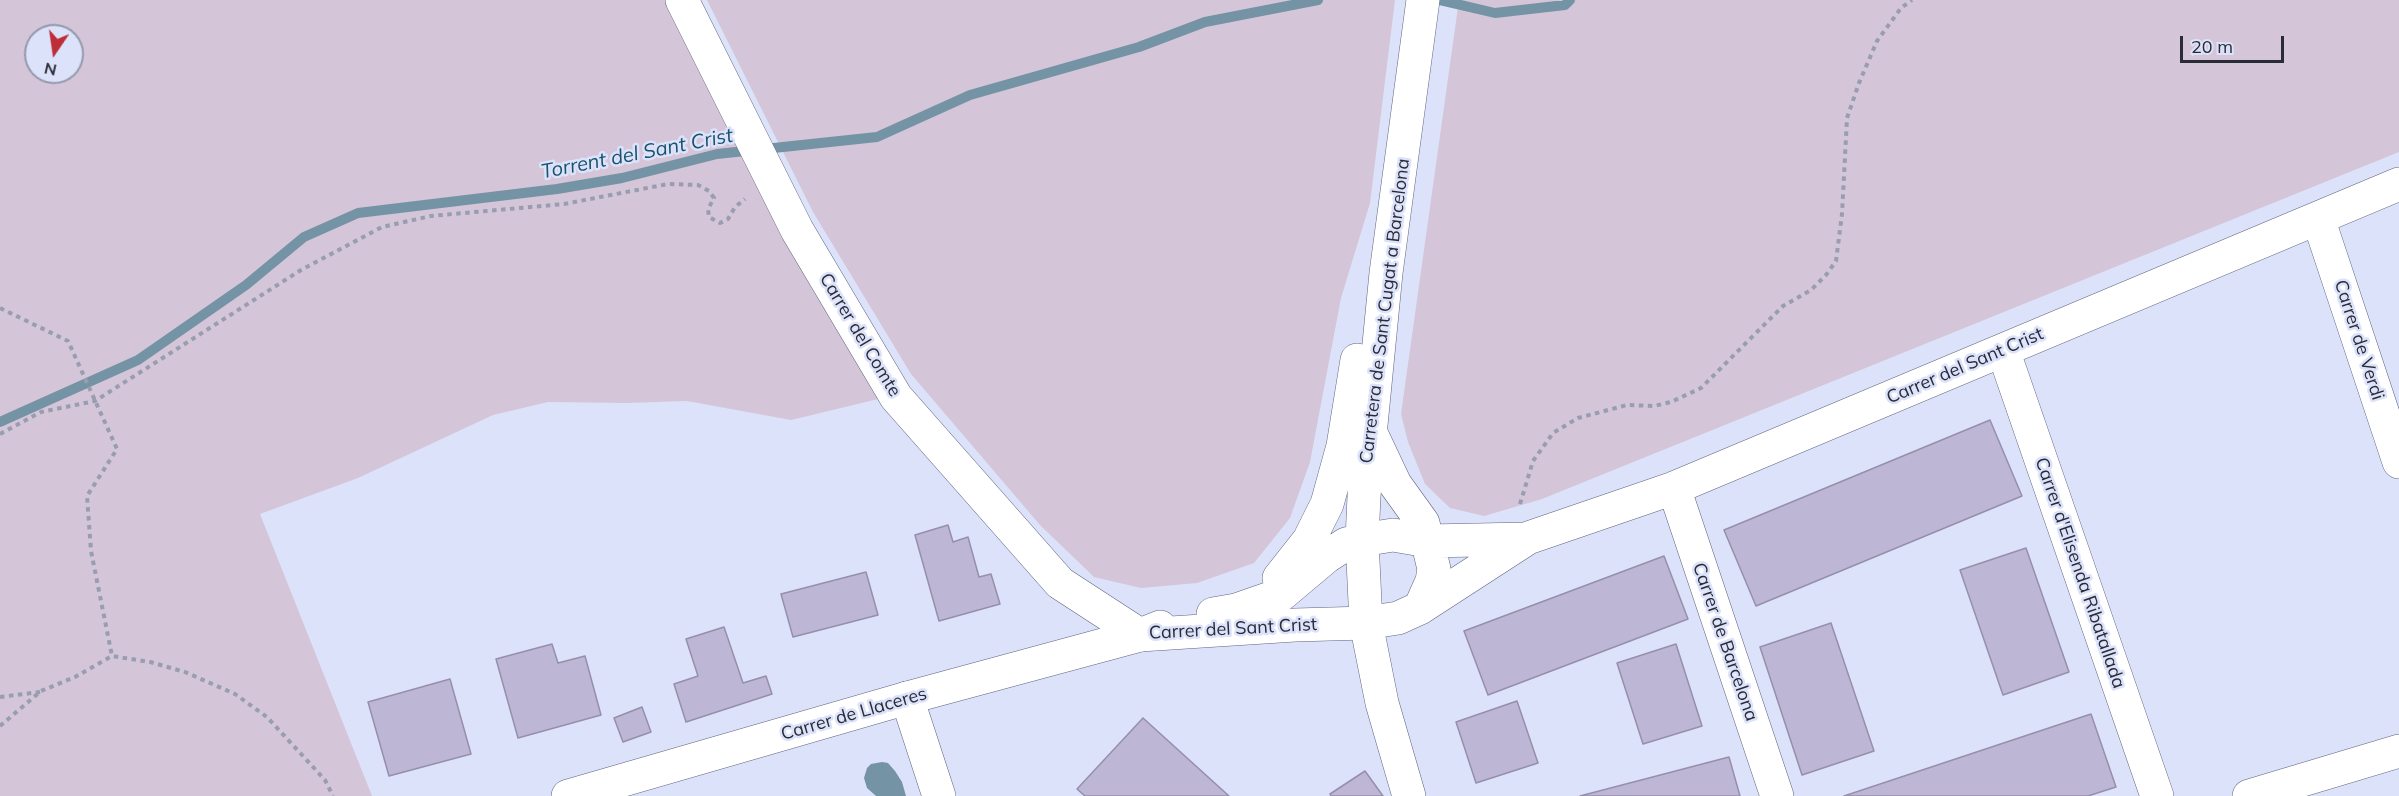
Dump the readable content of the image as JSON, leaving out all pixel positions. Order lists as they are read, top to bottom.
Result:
{
  "streets": {
    "street": [
      "Carretera de Sant Cugat a Barcelona",
      "Carrer del Comte",
      "Carrer de Verdi",
      "Carrer del Sant Crist",
      "Carrer d'Elisenda Ribatallada",
      "Carrer de Barcelona",
      "Carrer de Llaceres"
    ]
  },
  "crossings": [
    ["Carretera de Sant Cugat a Barcelona", "Carrer del Sant Crist"],
    ["Carrer del Comte", "Carrer del Sant Crist"],
    ["Carrer del Comte", "Carrer de Llaceres"],
    ["Carrer de Verdi", "Carrer del Sant Crist"],
    ["Carrer del Sant Crist", "Carrer d'Elisenda Ribatallada"],
    ["Carrer del Sant Crist", "Carrer de Barcelona"],
    ["Carrer del Sant Crist", "Carrer de Llaceres"]
  ],
  "water": ["Torrent del Sant Crist"],
  "scale_bar": "20 m",
  "north": "bottom"
}
